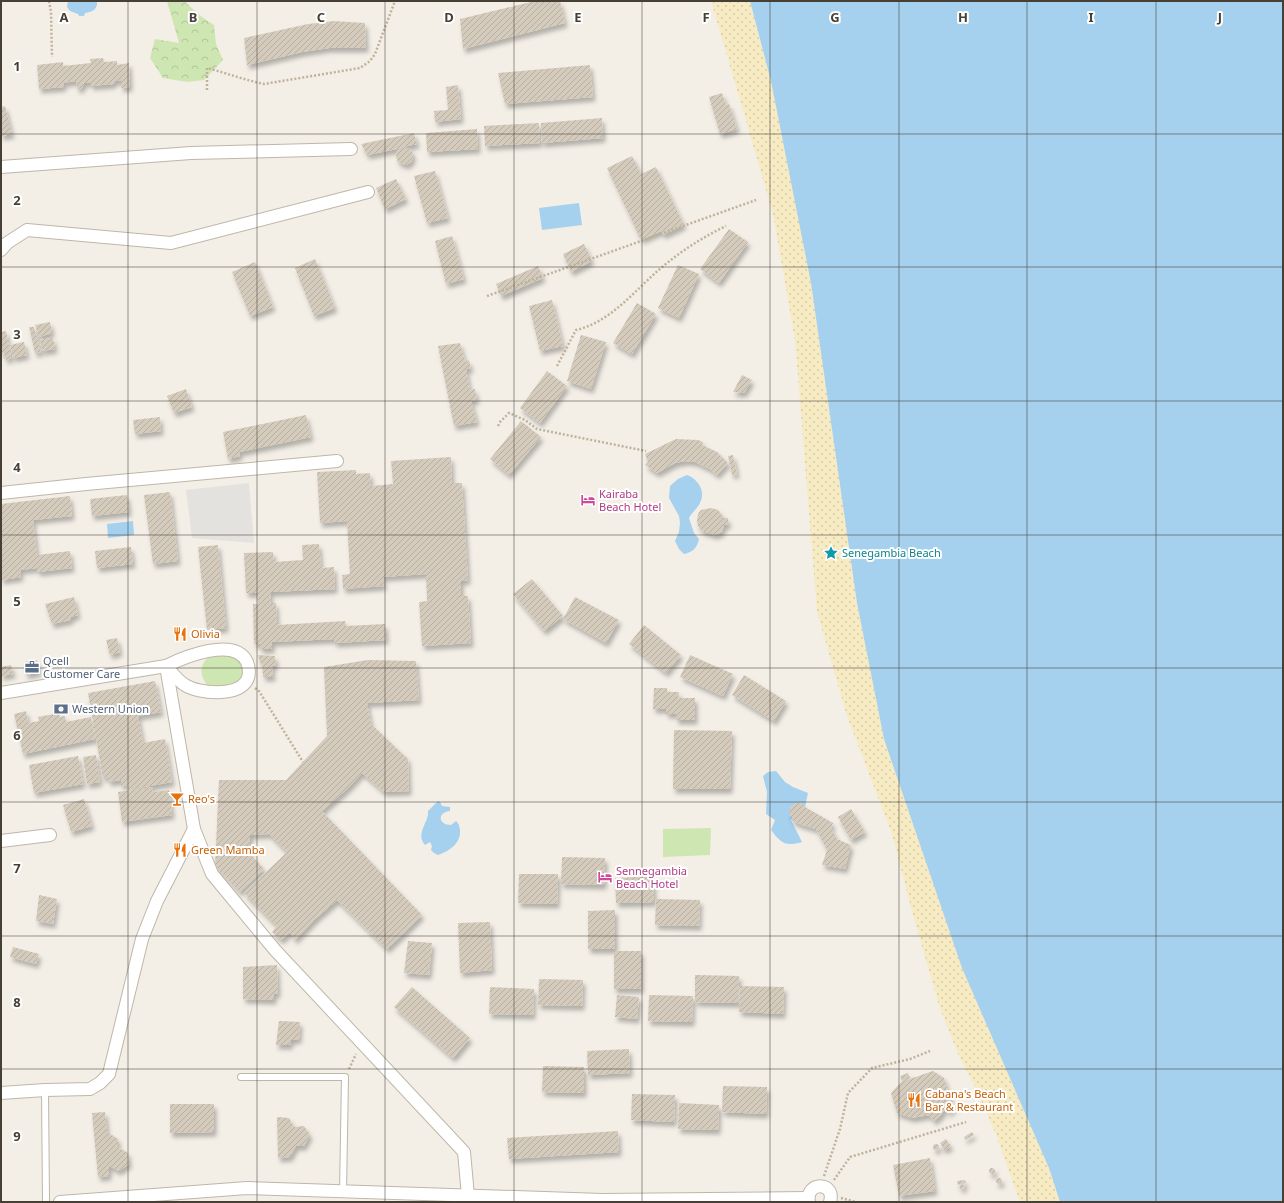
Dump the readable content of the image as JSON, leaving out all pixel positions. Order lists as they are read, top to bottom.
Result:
{
  "places": {
    "hotel": ["Kairaba Beach Hotel", "Sennegambia Beach Hotel"],
    "place": ["Senegambia Beach"],
    "restaurant": ["Olivia", "Green Mamba", "Cabana's Beach Bar & Restaurant"],
    "office": ["Qcell Customer Care"],
    "bank": ["Western Union"],
    "bar": ["Reo's"]
  },
  "grid": {
    "columns": [
      "A",
      "B",
      "C",
      "D",
      "E",
      "F",
      "G",
      "H",
      "I",
      "J"
    ],
    "rows": [
      "1",
      "2",
      "3",
      "4",
      "5",
      "6",
      "7",
      "8",
      "9"
    ]
  }
}
